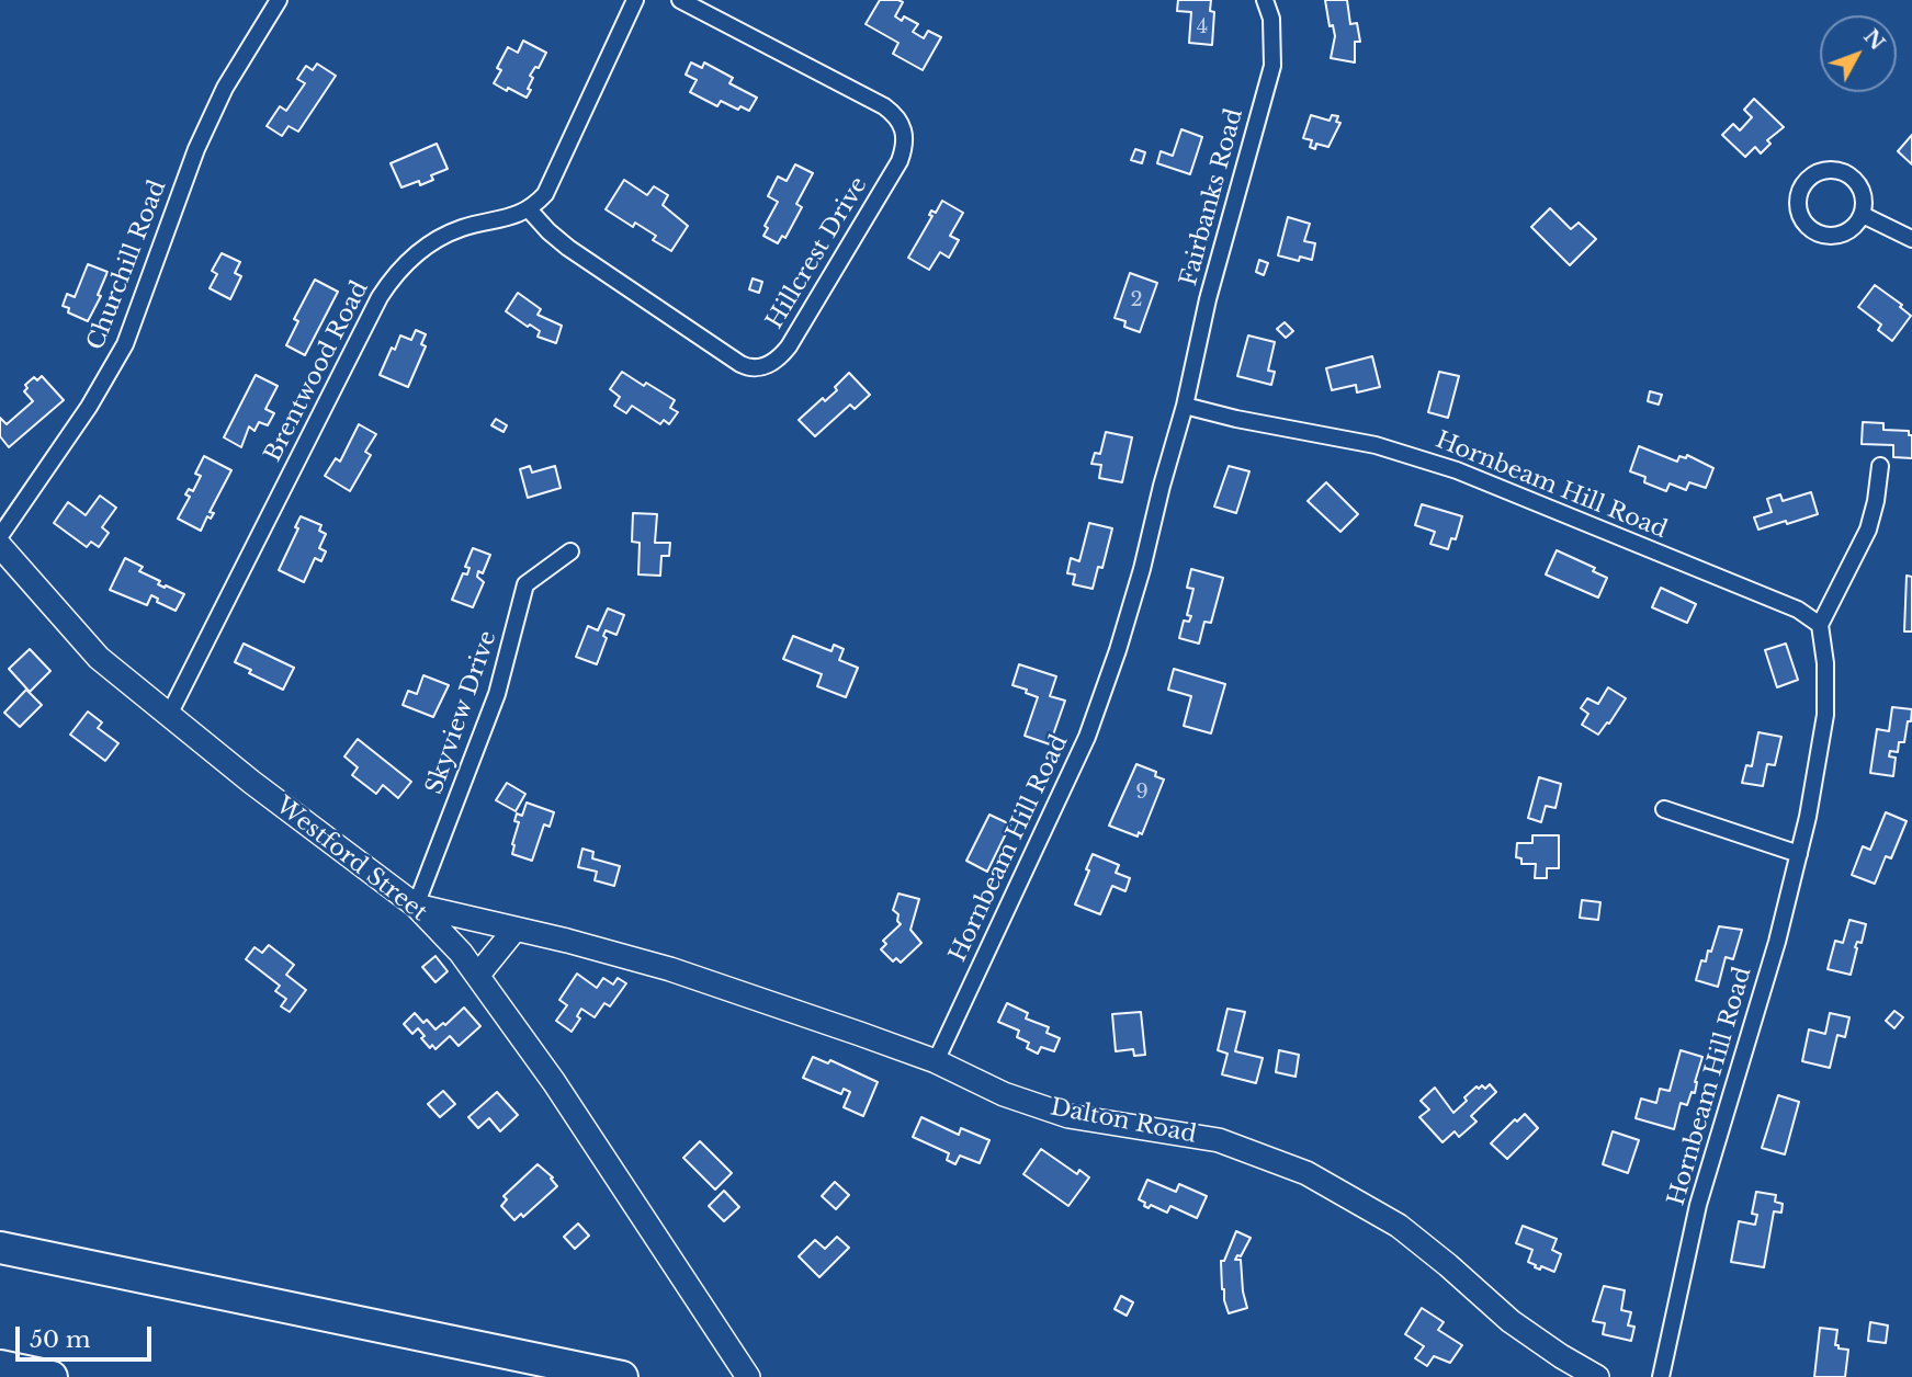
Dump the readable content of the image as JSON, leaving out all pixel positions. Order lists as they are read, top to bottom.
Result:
{
  "streets": {
    "street": [
      "Fairbanks Road",
      "Hillcrest Drive",
      "Churchill Road",
      "Brentwood Road",
      "Hornbeam Hill Road",
      "Skyview Drive",
      "Westford Street",
      "Dalton Road"
    ]
  },
  "crossings": [
    ["Fairbanks Road", "Hornbeam Hill Road"],
    ["Hillcrest Drive", "Brentwood Road"],
    ["Brentwood Road", "Westford Street"],
    ["Hornbeam Hill Road", "Dalton Road"],
    ["Skyview Drive", "Westford Street"],
    ["Skyview Drive", "Dalton Road"],
    ["Westford Street", "Dalton Road"]
  ],
  "house_numbers": ["4", "2", "9"],
  "scale_bar": "50 m",
  "north": "top right"
}
